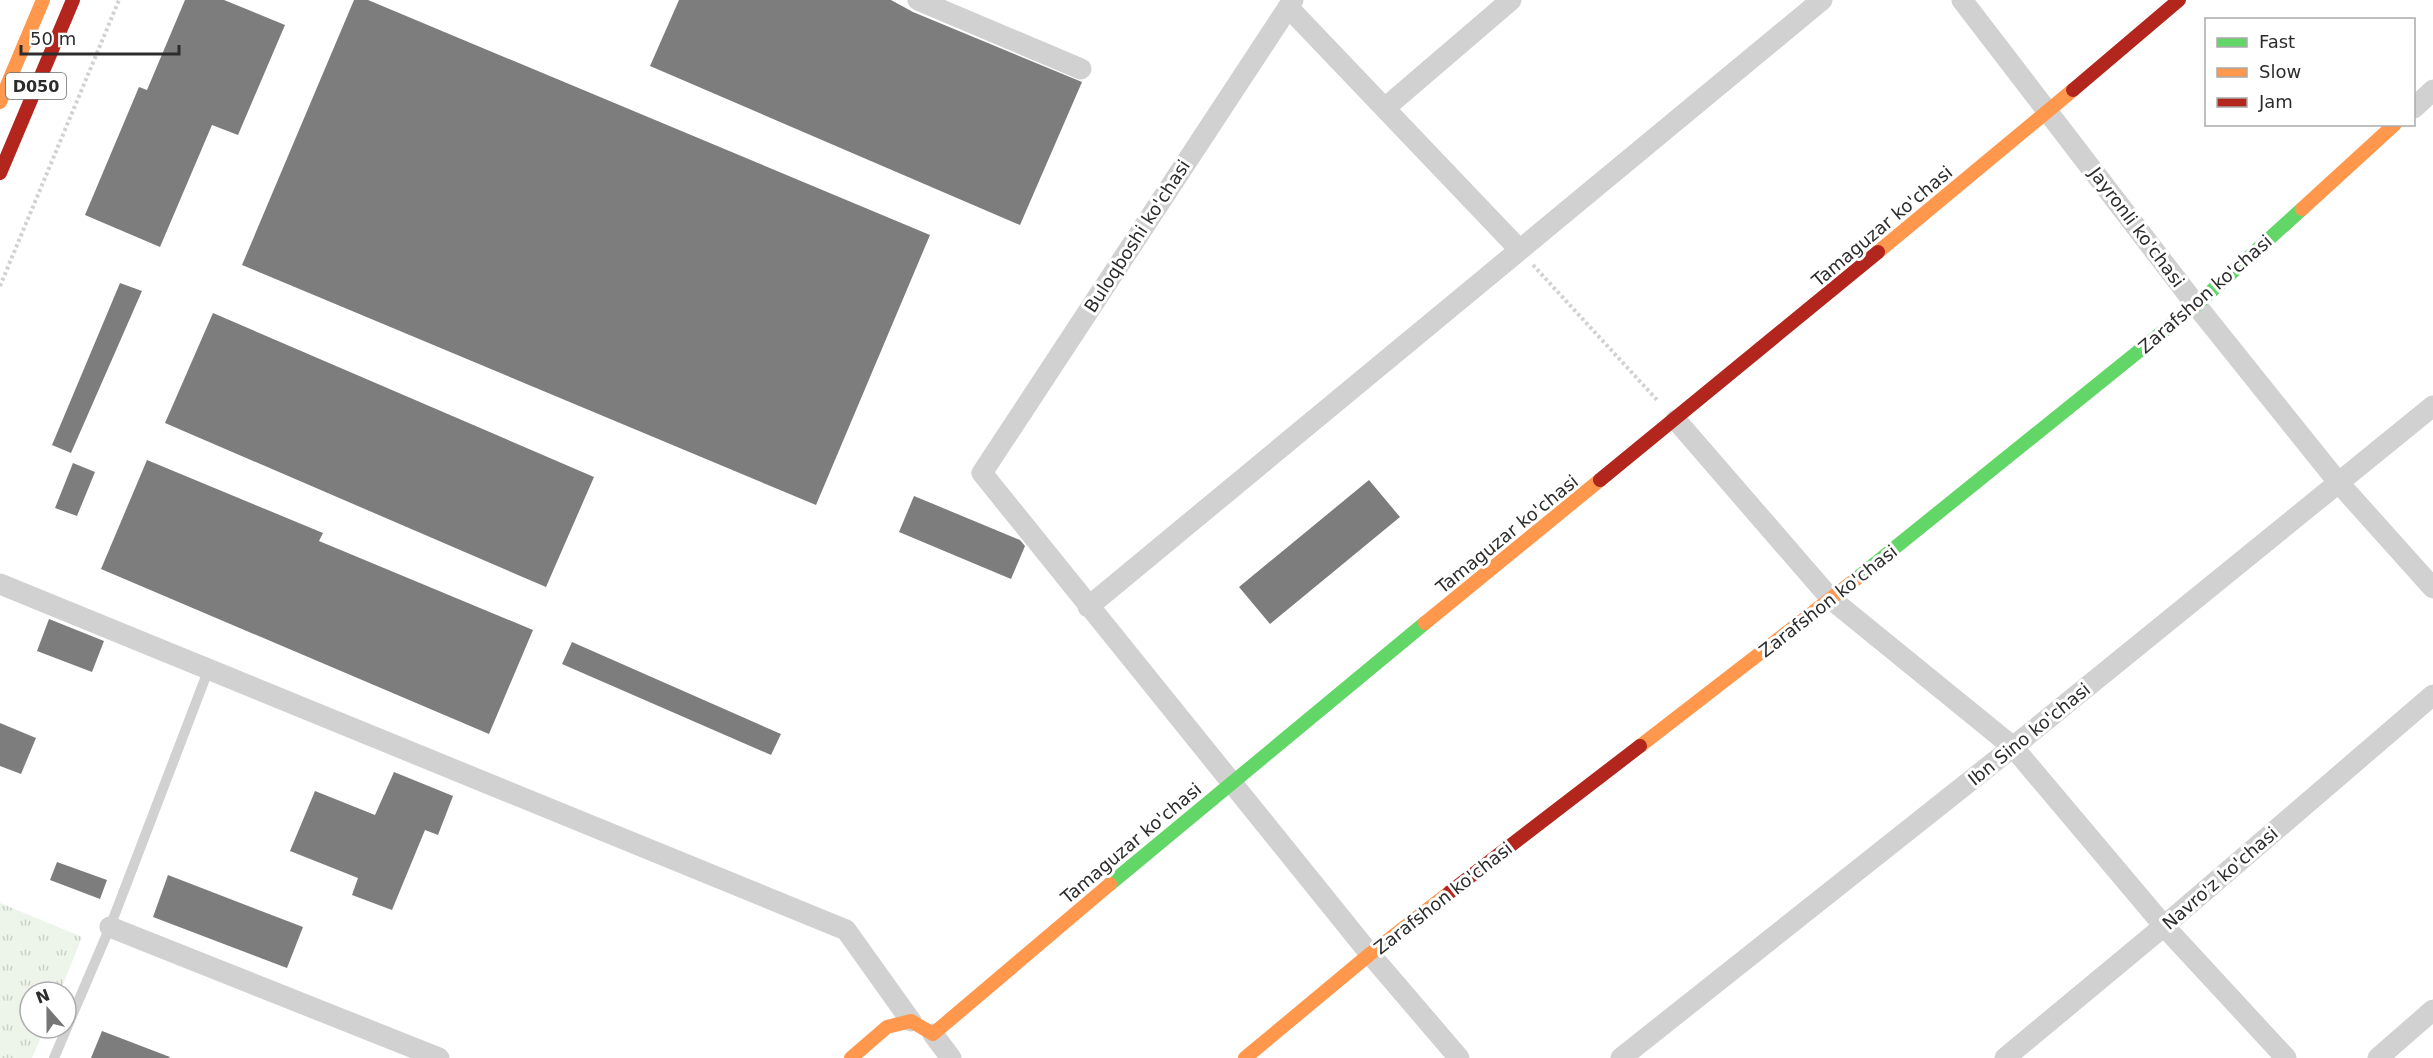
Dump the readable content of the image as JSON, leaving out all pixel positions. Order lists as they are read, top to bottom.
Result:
{
  "streets": {
    "street": [
      "D050",
      "Tamaguzar ko'chasi",
      "Jayronli ko'chasi",
      "Buloqboshi ko'chasi",
      "Zarafshon ko'chasi",
      "Ibn Sino ko'chasi",
      "Navro'z ko'chasi"
    ]
  },
  "crossings": [
    ["Tamaguzar ko'chasi", "Jayronli ko'chasi"],
    ["Jayronli ko'chasi", "Zarafshon ko'chasi"],
    ["Jayronli ko'chasi", "Ibn Sino ko'chasi"]
  ],
  "legend": ["Fast", "Slow", "Jam"],
  "scale_bar": "50 m",
  "north": "top"
}
